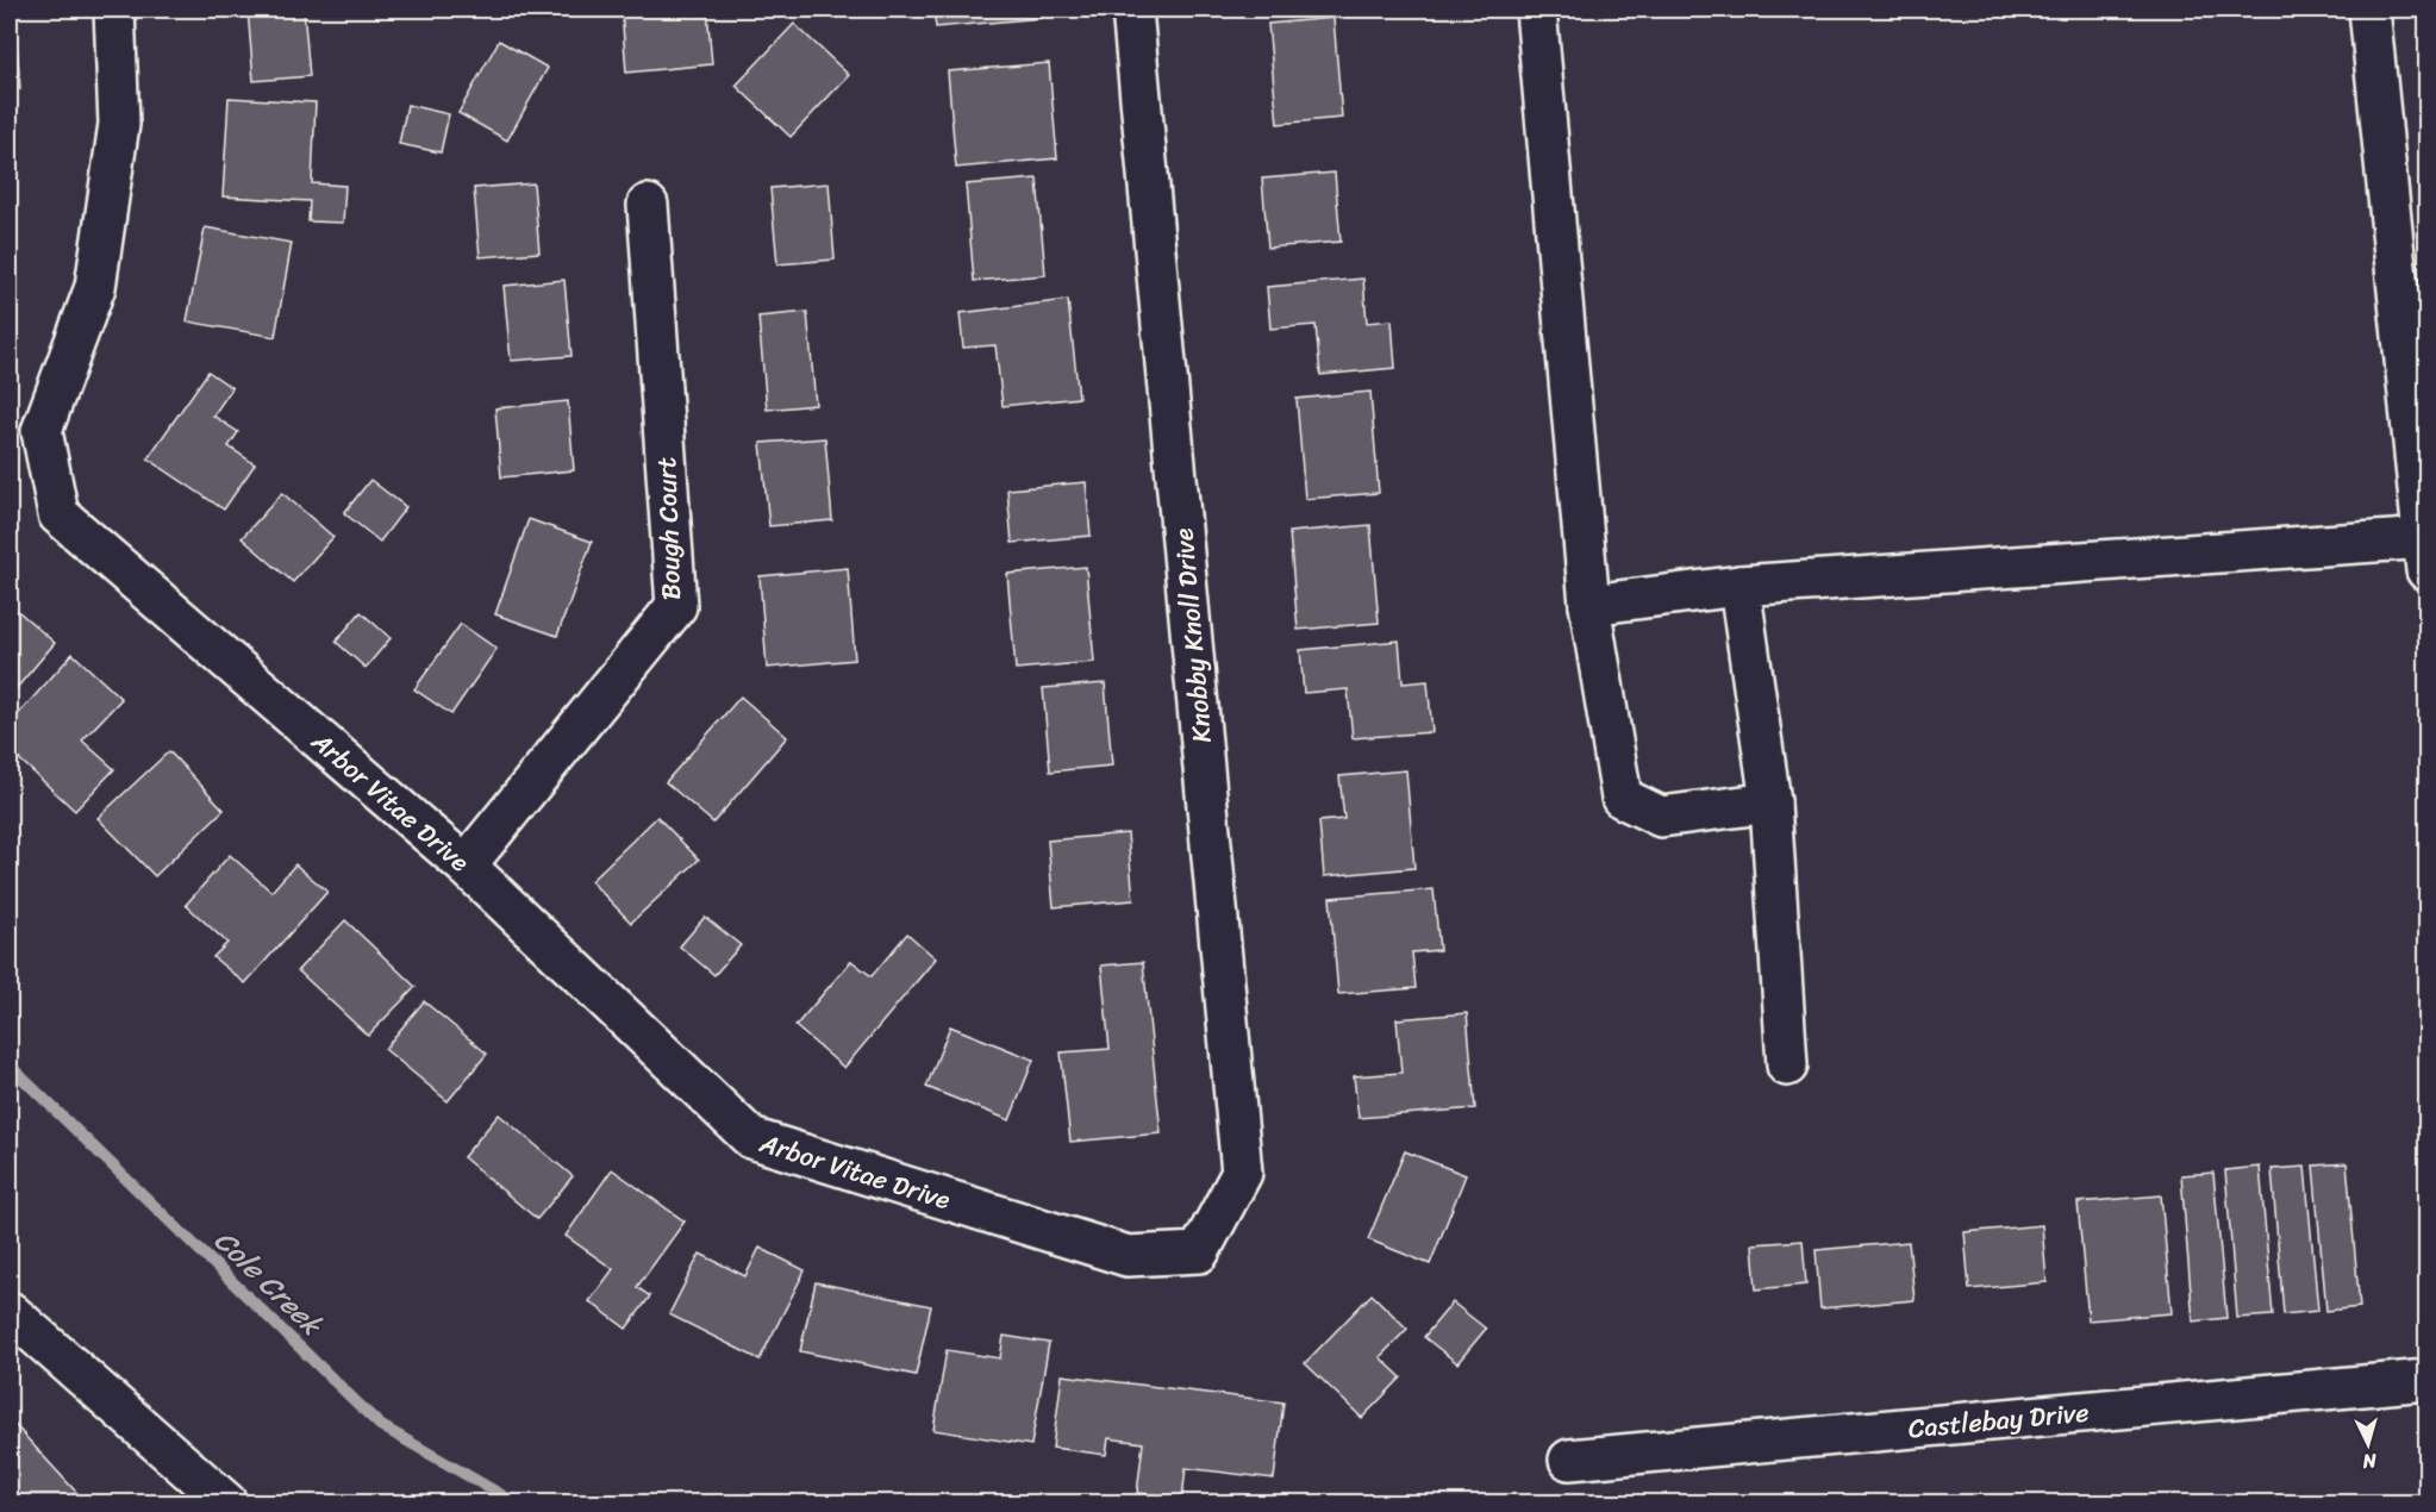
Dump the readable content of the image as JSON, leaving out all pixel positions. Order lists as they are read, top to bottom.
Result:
{
  "streets": {
    "street": [
      "Bough Court",
      "Knobby Knoll Drive",
      "Arbor Vitae Drive",
      "Castlebay Drive"
    ]
  },
  "crossings": [
    ["Bough Court", "Arbor Vitae Drive"],
    ["Knobby Knoll Drive", "Arbor Vitae Drive"]
  ],
  "water": ["Cole Creek"],
  "north": "bottom"
}
